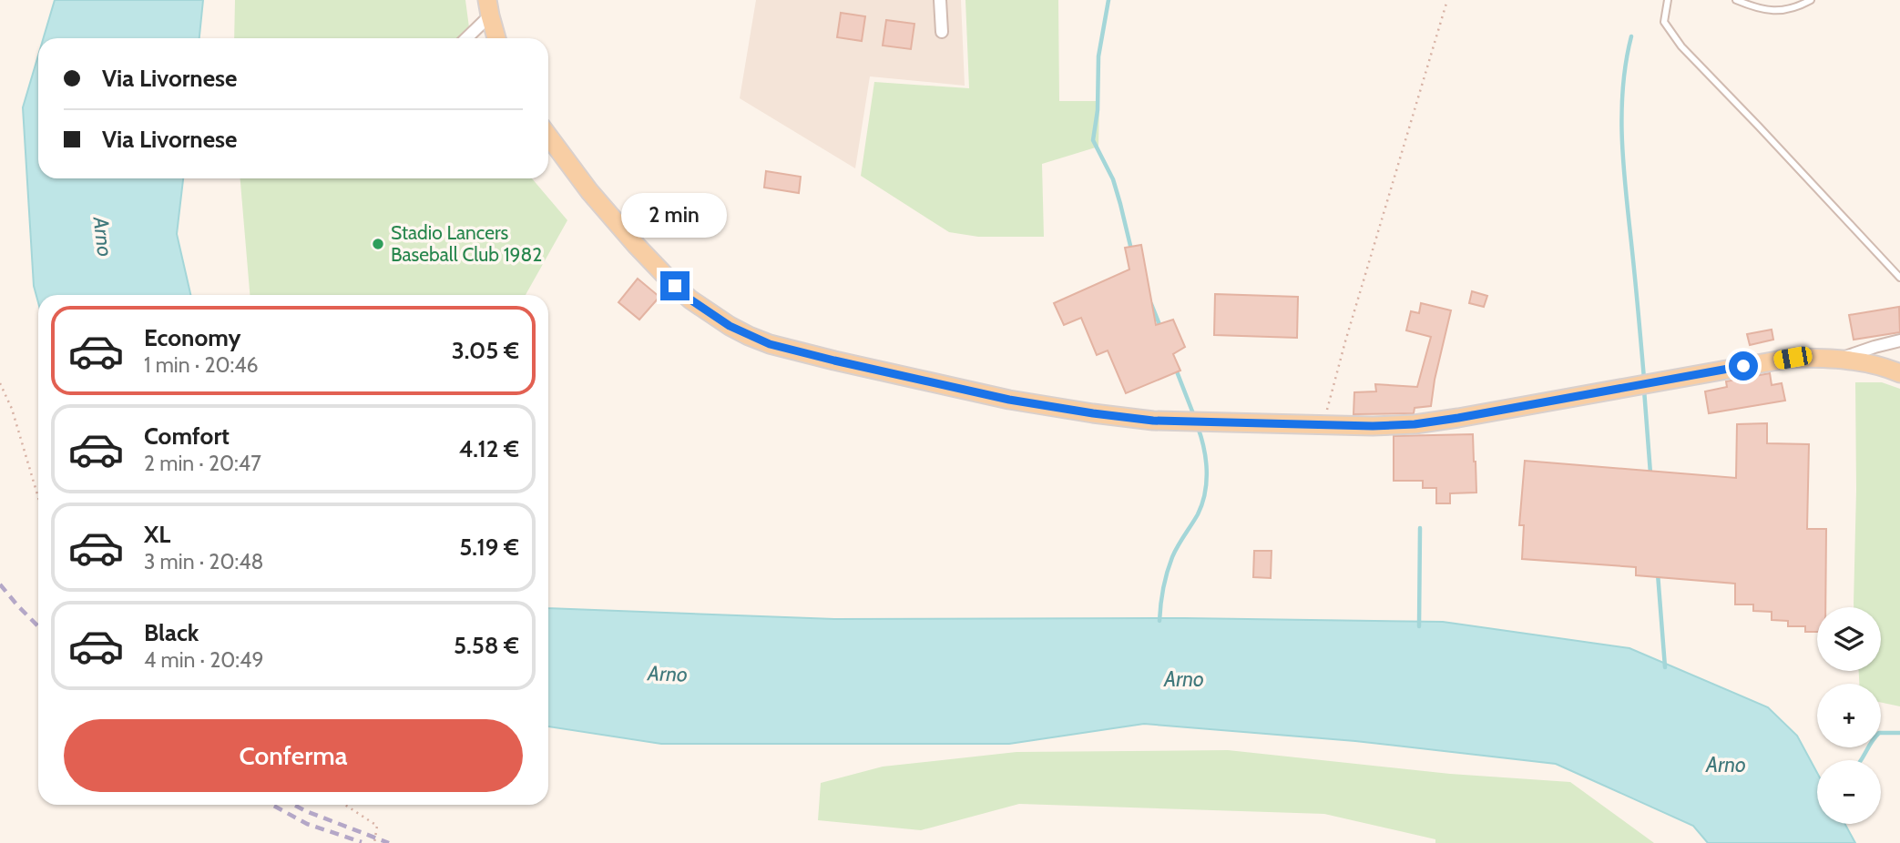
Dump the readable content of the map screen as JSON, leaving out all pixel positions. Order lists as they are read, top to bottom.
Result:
{
  "water": ["Arno"],
  "places": ["Stadio Lancers Baseball Club 1982"],
  "page": {
    "banner": ["Via Livornese", "Via Livornese"],
    "bubble": "2 min",
    "list": [
      {
        "name": "Economy",
        "note": "1 min · 20:46",
        "value": "3.05 €"
      },
      {
        "name": "Comfort",
        "note": "2 min · 20:47",
        "value": "4.12 €"
      },
      {
        "name": "XL",
        "note": "3 min · 20:48",
        "value": "5.19 €"
      },
      {
        "name": "Black",
        "note": "4 min · 20:49",
        "value": "5.58 €"
      }
    ],
    "map_buttons": ["+", "−"],
    "buttons": "Conferma"
  }
}
